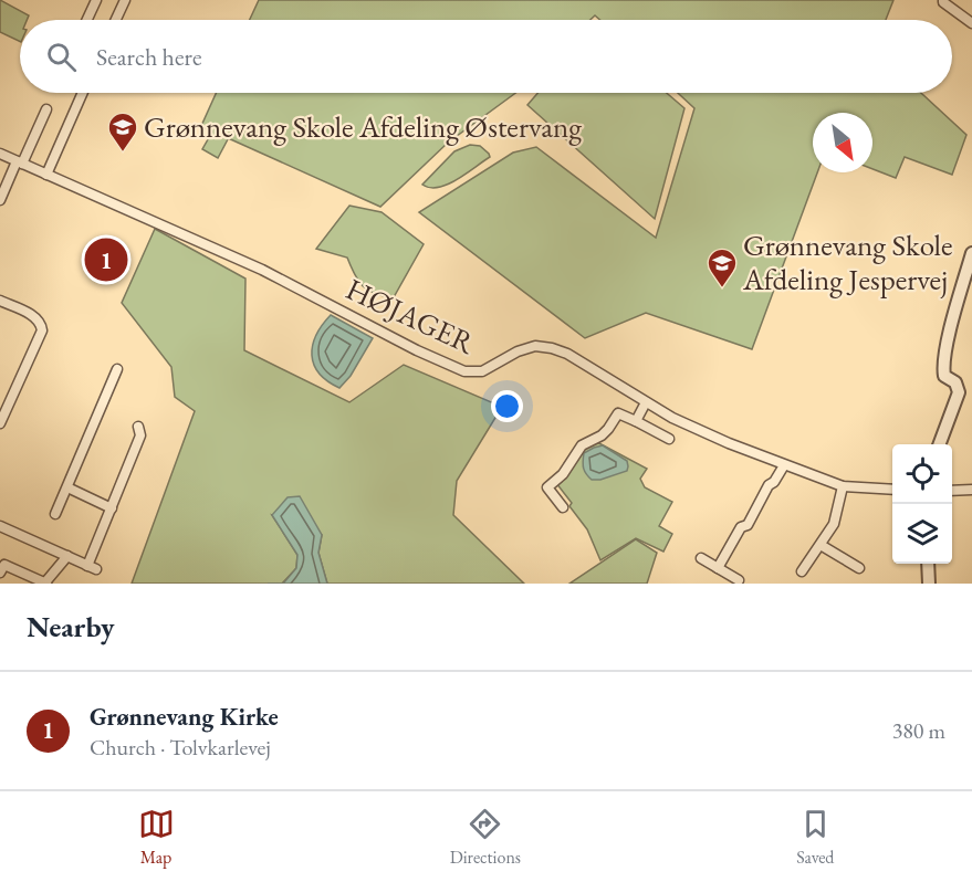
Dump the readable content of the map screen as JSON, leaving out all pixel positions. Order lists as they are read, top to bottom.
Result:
{
  "streets": {
    "street": ["HØJAGER"]
  },
  "places": {
    "school or university": ["Grønnevang Skole Afdeling Østervang", "Grønnevang Skole Afdeling Jespervej"]
  },
  "north": "bottom right",
  "page": {
    "search": "Search here",
    "pins": "1",
    "heading": "Nearby",
    "list": [
      {
        "mark": "1",
        "name": "Grønnevang Kirke",
        "note": "Church · Tolvkarlevej",
        "value": "380 m"
      }
    ],
    "nav": ["Map", "Directions", "Saved"]
  }
}
